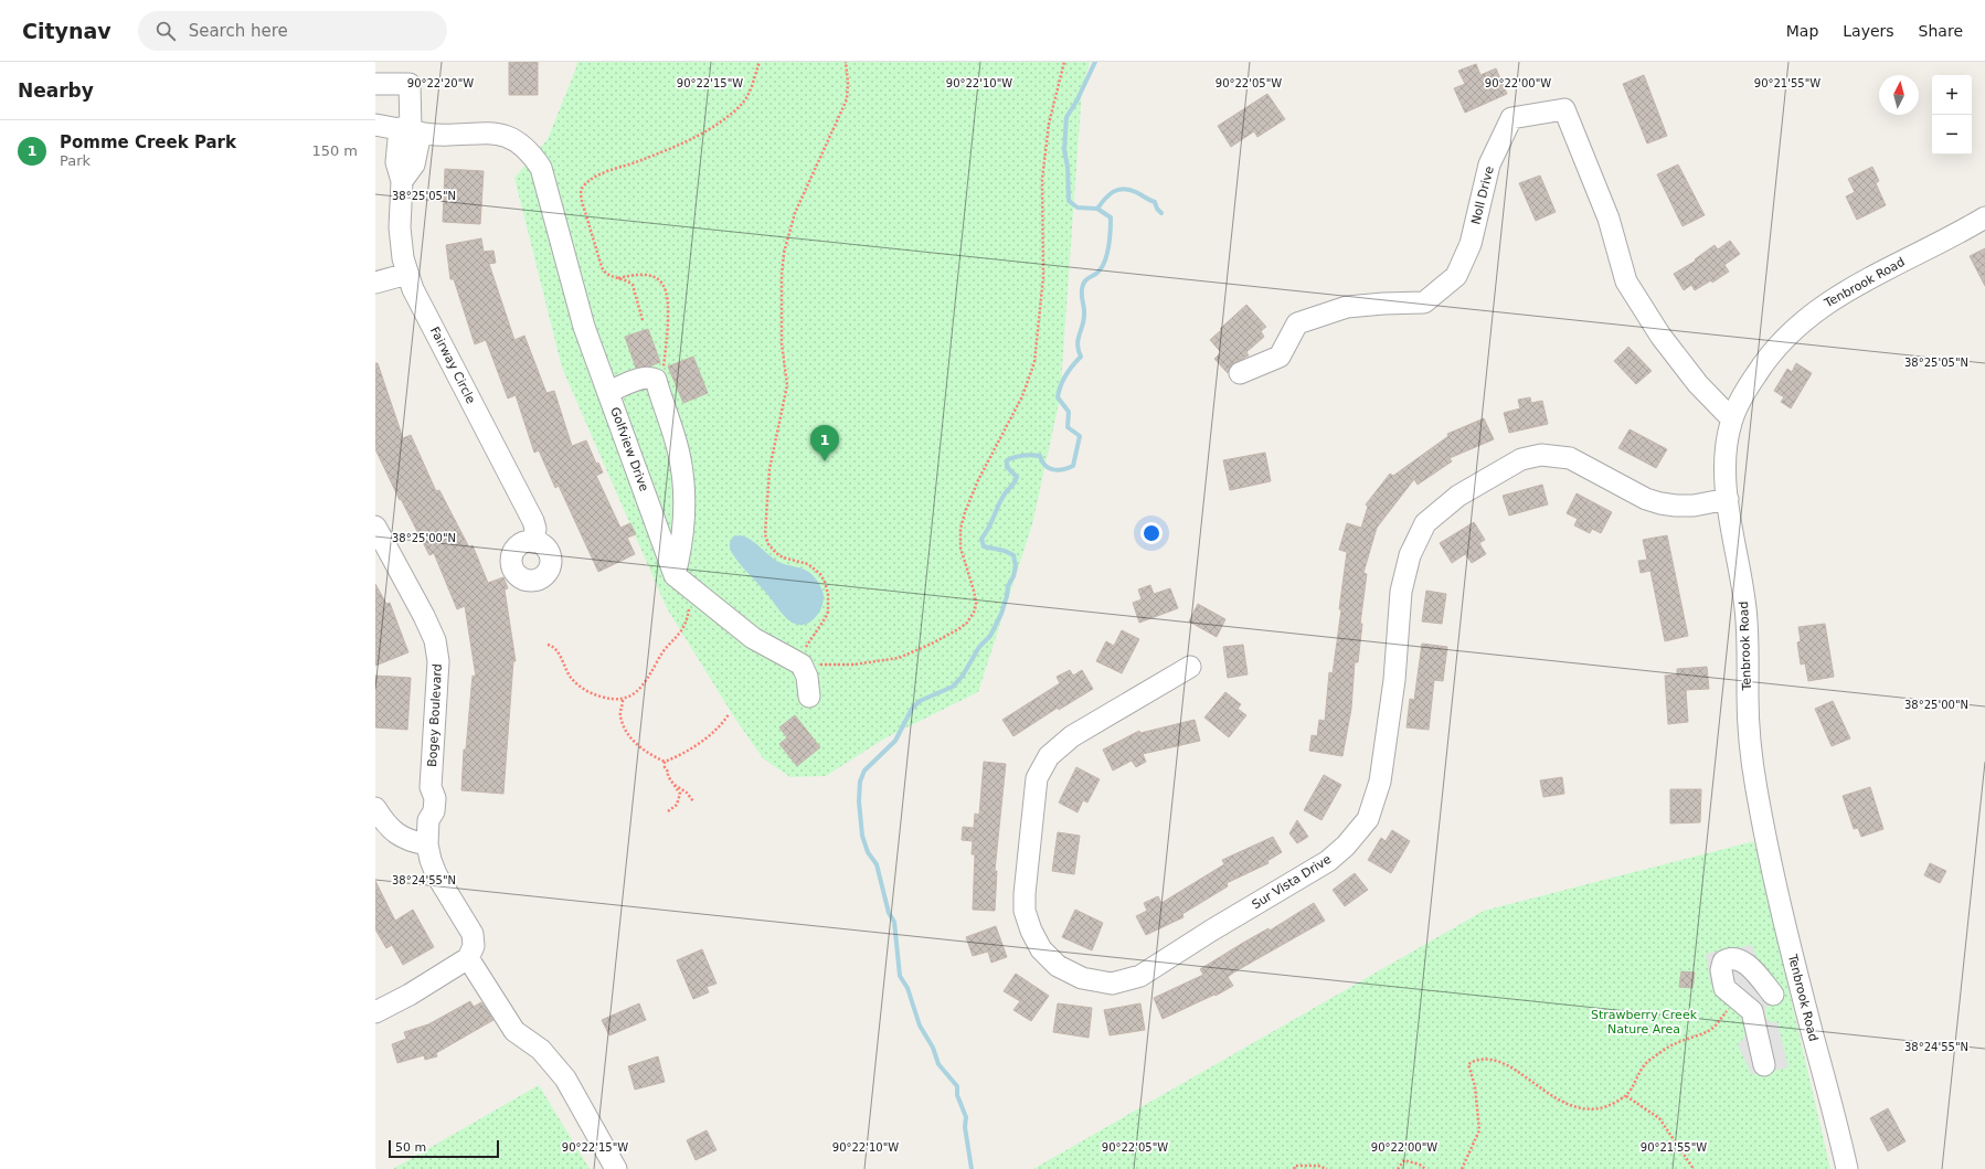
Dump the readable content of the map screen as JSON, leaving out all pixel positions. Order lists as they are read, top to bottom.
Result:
{
  "streets": {
    "street": [
      "Noll Drive",
      "Tenbrook Road",
      "Fairway Circle",
      "Golfview Drive",
      "Bogey Boulevard",
      "Sur Vista Drive"
    ]
  },
  "crossings": [
    ["Noll Drive", "Tenbrook Road"],
    ["Tenbrook Road", "Sur Vista Drive"],
    ["Fairway Circle", "Golfview Drive"]
  ],
  "parks": ["Strawberry Creek Nature Area"],
  "scale_bar": "50 m",
  "north": "top",
  "page": {
    "header": "Citynav",
    "search": "Search here",
    "nav": ["Map", "Layers", "Share"],
    "heading": "Nearby",
    "map_buttons": ["+", "−"],
    "list": [
      {
        "mark": "1",
        "name": "Pomme Creek Park",
        "note": "Park",
        "value": "150 m"
      }
    ],
    "pins": "1",
    "scale": "50 m"
  },
  "coordinates": [
    "90°22'20\"W",
    "90°22'15\"W",
    "90°22'10\"W",
    "90°22'05\"W",
    "90°22'00\"W",
    "90°21'55\"W",
    "38°25'05\"N",
    "38°25'00\"N",
    "38°24'55\"N"
  ]
}
